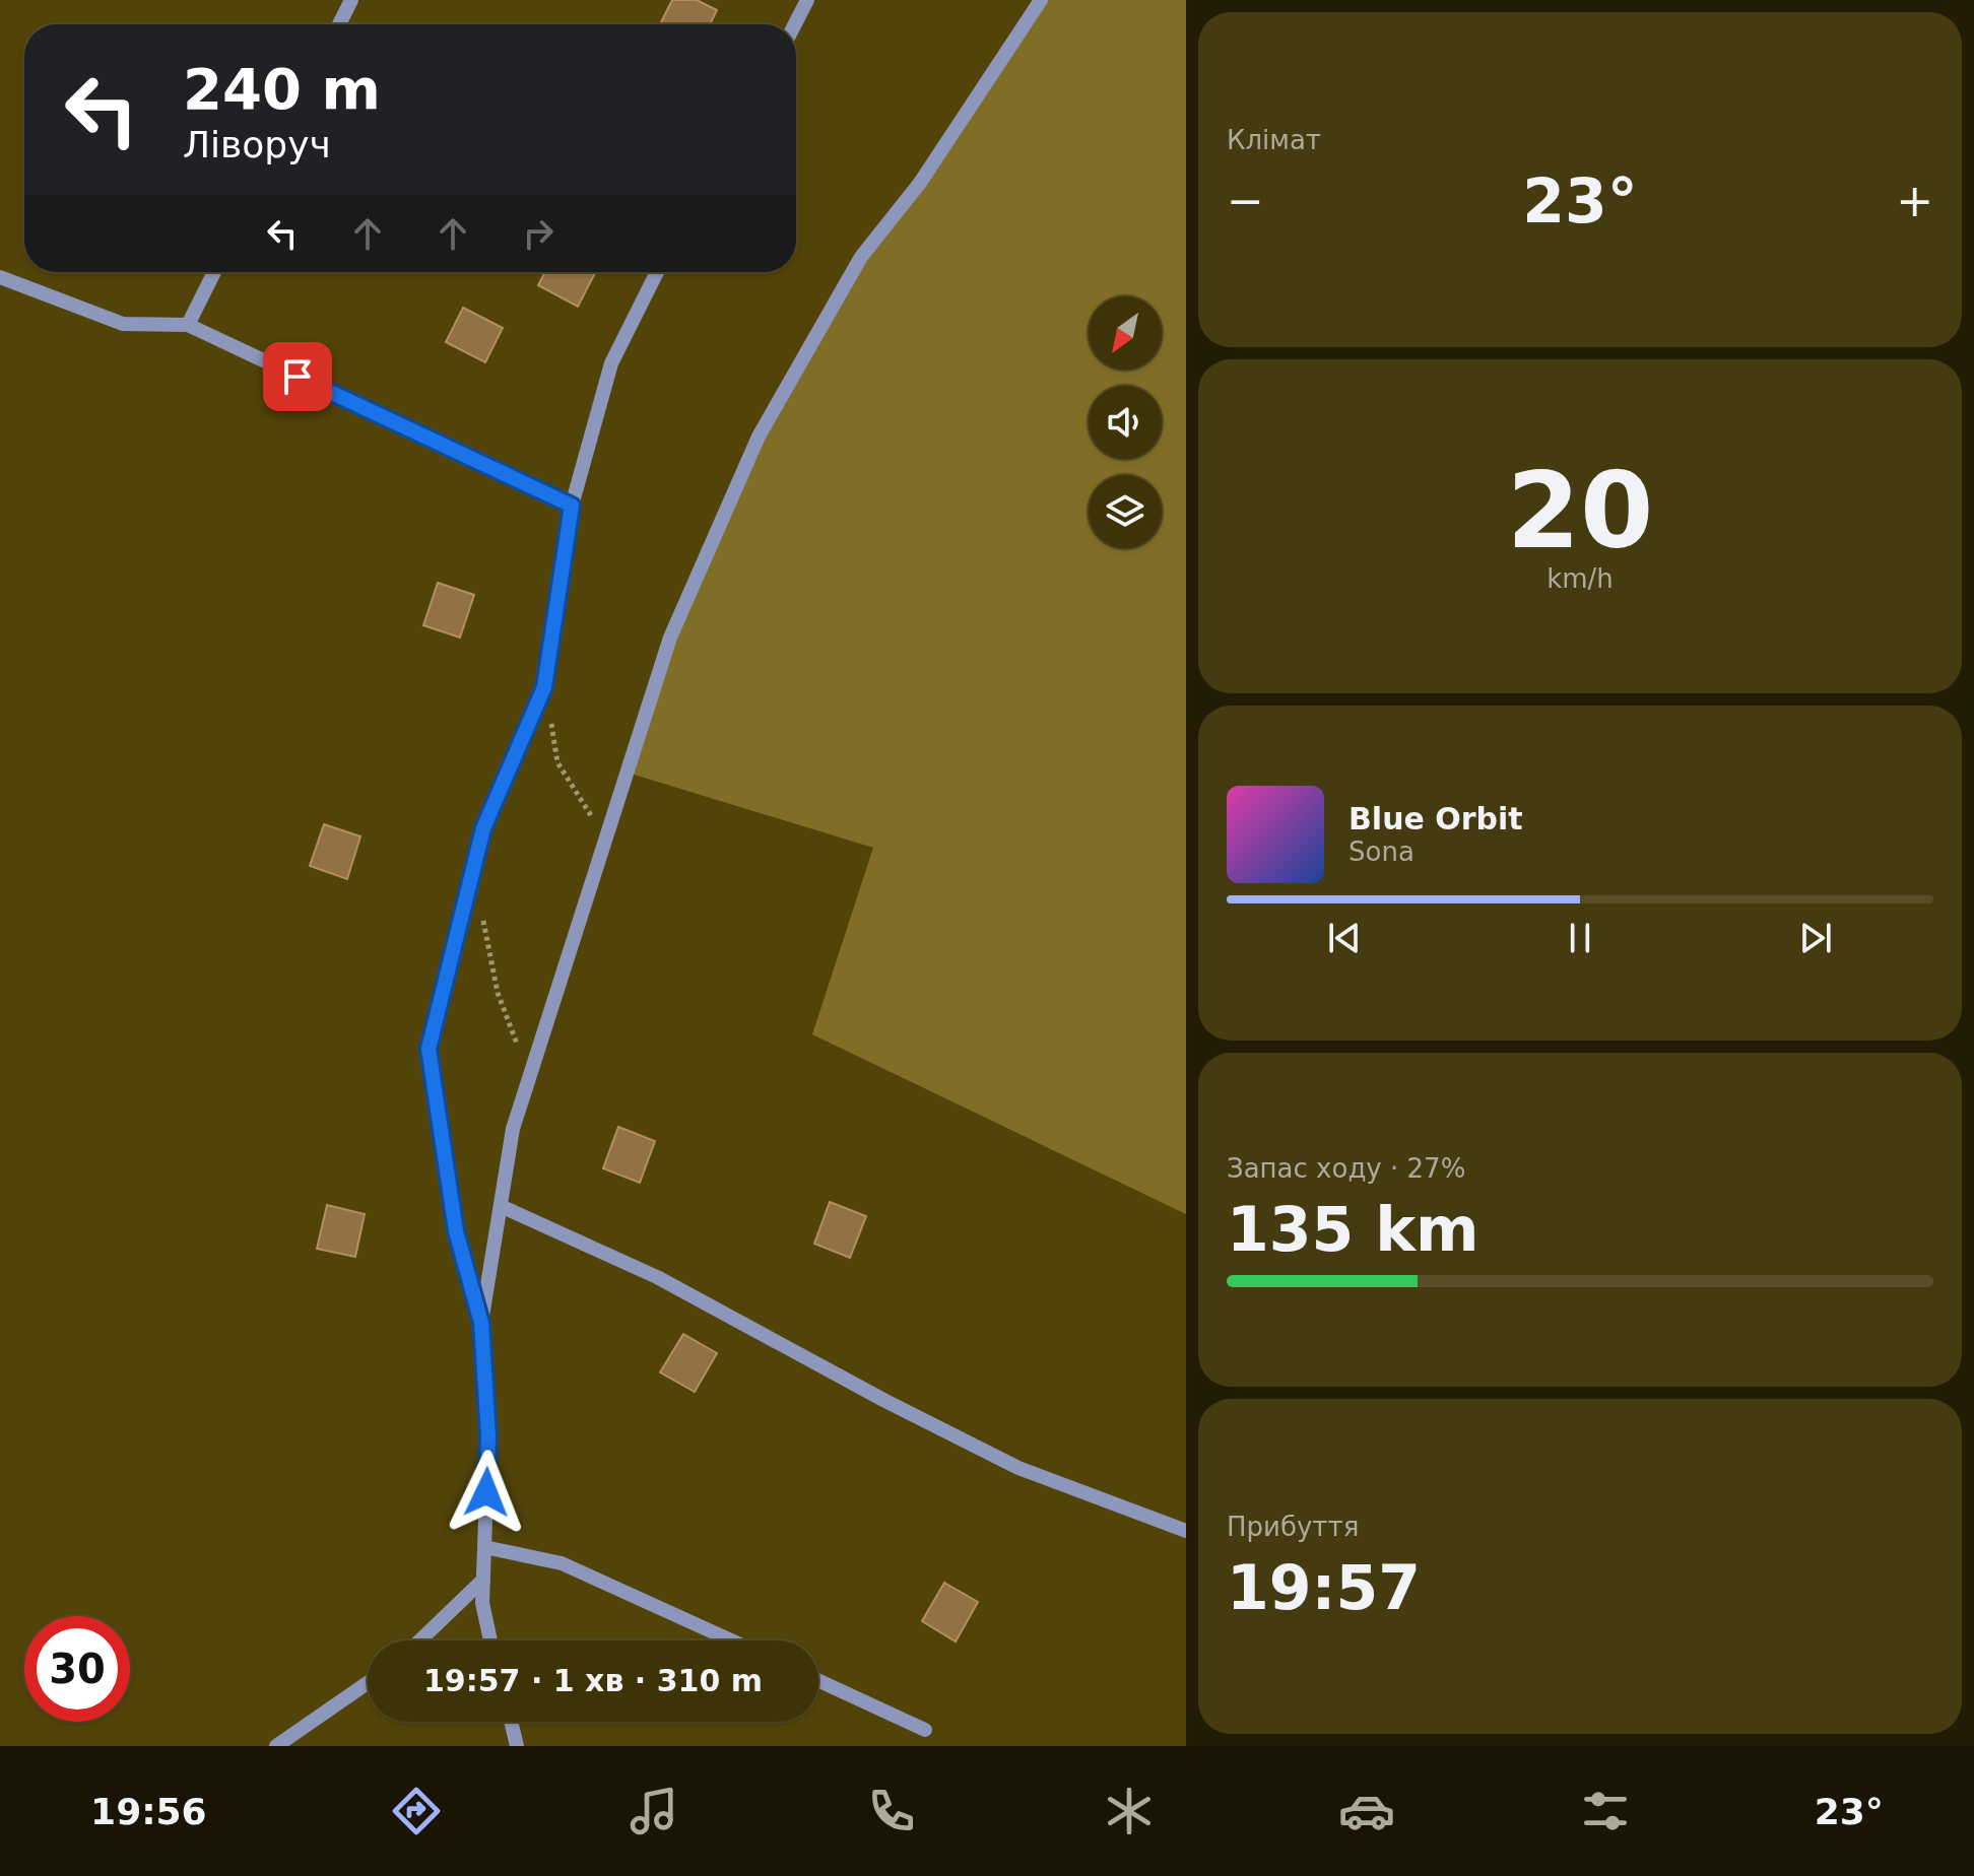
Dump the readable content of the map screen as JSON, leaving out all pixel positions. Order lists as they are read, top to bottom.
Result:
{
  "north": "bottom left",
  "page": {
    "tile": [
      "Клімат",
      ["20", "km/h"],
      ["Запас ходу · 27%", "135 km"],
      ["Прибуття", "19:57"]
    ],
    "turn": ["240 m", "Ліворуч"],
    "heat": ["−", "23°", "+"],
    "song": ["Blue Orbit", "Sona"],
    "limit": "30",
    "trip": "19:57 · 1 хв · 310 m",
    "tabs": ["19:56", "23°"]
  }
}
